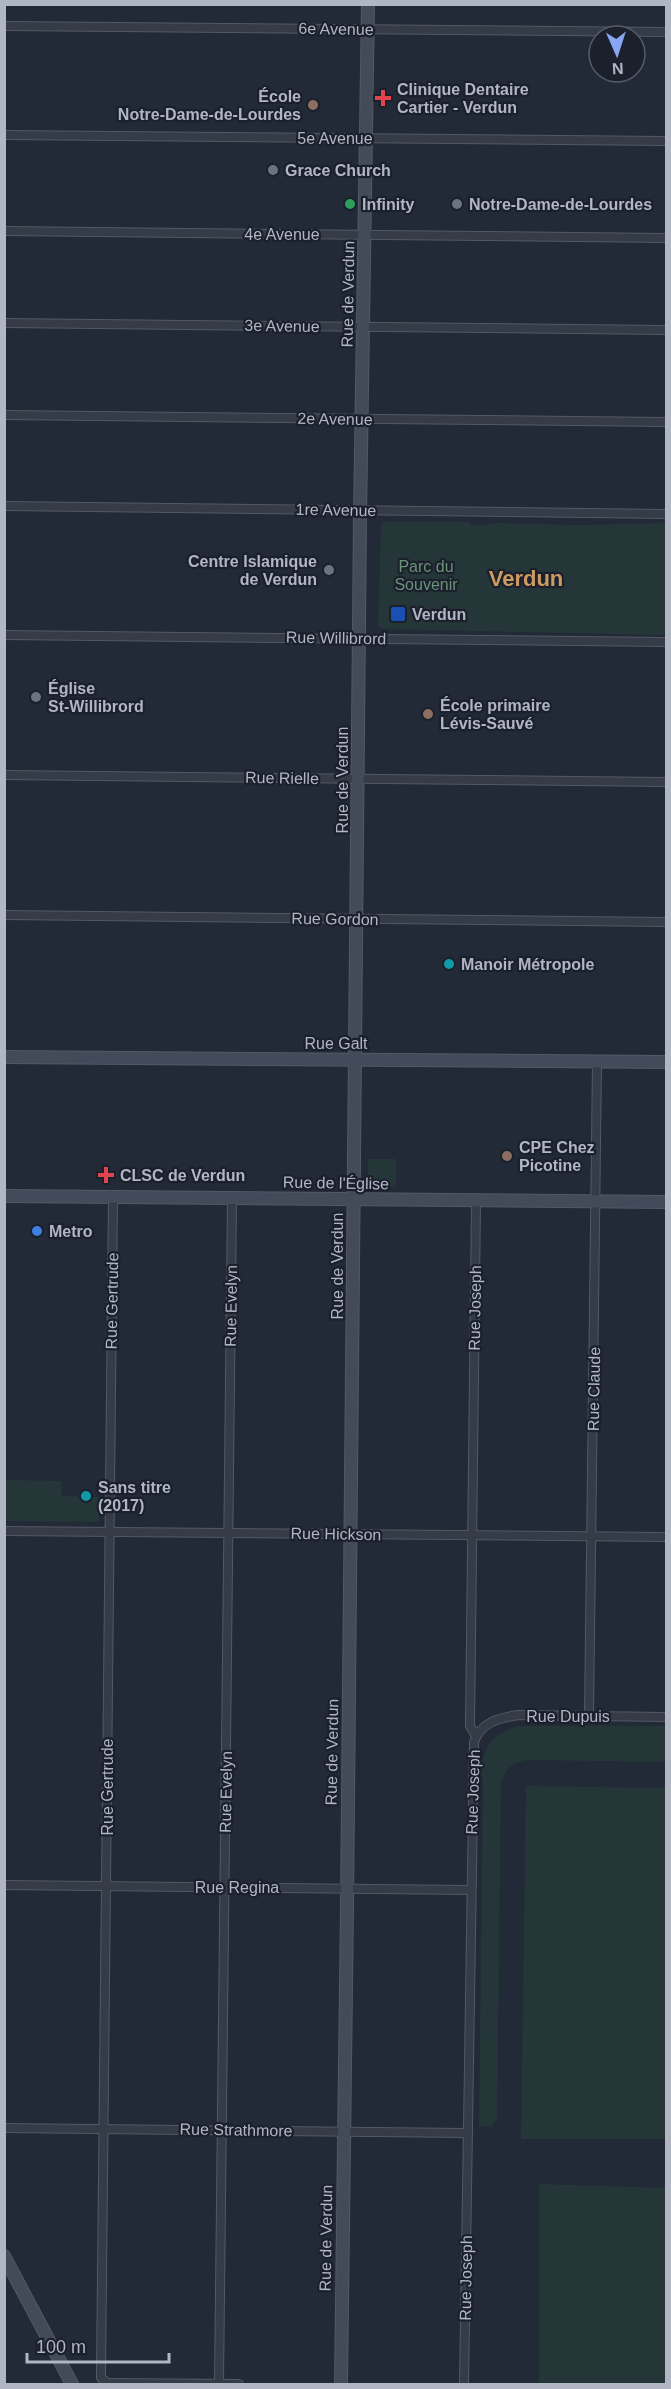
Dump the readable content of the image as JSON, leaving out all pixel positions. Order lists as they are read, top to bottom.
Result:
{
  "streets": {
    "street": [
      "6e Avenue",
      "5e Avenue",
      "4e Avenue",
      "Rue de Verdun",
      "3e Avenue",
      "2e Avenue",
      "1re Avenue",
      "Rue Willibrord",
      "Rue Rielle",
      "Rue Gordon",
      "Rue Galt",
      "Rue de l'Église",
      "Rue Gertrude",
      "Rue Evelyn",
      "Rue Joseph",
      "Rue Claude",
      "Rue Hickson",
      "Rue Dupuis",
      "Rue Regina",
      "Rue Strathmore"
    ]
  },
  "crossings": [
    ["6e Avenue", "Rue de Verdun"],
    ["5e Avenue", "Rue de Verdun"],
    ["4e Avenue", "Rue de Verdun"],
    ["Rue de Verdun", "3e Avenue"],
    ["Rue de Verdun", "2e Avenue"],
    ["Rue de Verdun", "1re Avenue"],
    ["Rue de Verdun", "Rue Willibrord"],
    ["Rue de Verdun", "Rue Rielle"],
    ["Rue de Verdun", "Rue Gordon"],
    ["Rue de Verdun", "Rue Galt"],
    ["Rue de Verdun", "Rue de l'Église"],
    ["Rue de Verdun", "Rue Hickson"],
    ["Rue de Verdun", "Rue Regina"],
    ["Rue de Verdun", "Rue Strathmore"],
    ["Rue Galt", "Rue Claude"],
    ["Rue de l'Église", "Rue Gertrude"],
    ["Rue de l'Église", "Rue Evelyn"],
    ["Rue de l'Église", "Rue Joseph"],
    ["Rue de l'Église", "Rue Claude"],
    ["Rue Gertrude", "Rue Hickson"],
    ["Rue Gertrude", "Rue Regina"],
    ["Rue Gertrude", "Rue Strathmore"],
    ["Rue Evelyn", "Rue Hickson"],
    ["Rue Evelyn", "Rue Regina"],
    ["Rue Evelyn", "Rue Strathmore"],
    ["Rue Joseph", "Rue Hickson"],
    ["Rue Joseph", "Rue Dupuis"],
    ["Rue Joseph", "Rue Regina"],
    ["Rue Joseph", "Rue Strathmore"],
    ["Rue Claude", "Rue Hickson"],
    ["Rue Claude", "Rue Dupuis"]
  ],
  "districts": ["Verdun"],
  "parks": ["Parc du Souvenir"],
  "places": {
    "health": ["Clinique Dentaire Cartier - Verdun", "CLSC de Verdun"],
    "other": [
      "École Notre-Dame-de-Lourdes",
      "Grace Church",
      "Infinity",
      "Notre-Dame-de-Lourdes",
      "Centre Islamique de Verdun",
      "Église St-Willibrord",
      "École primaire Lévis-Sauvé",
      "Manoir Métropole",
      "CPE Chez Picotine",
      "Metro",
      "Sans titre (2017)"
    ],
    "transit": ["Verdun"]
  },
  "scale_bar": "100 m",
  "north": "bottom"
}
